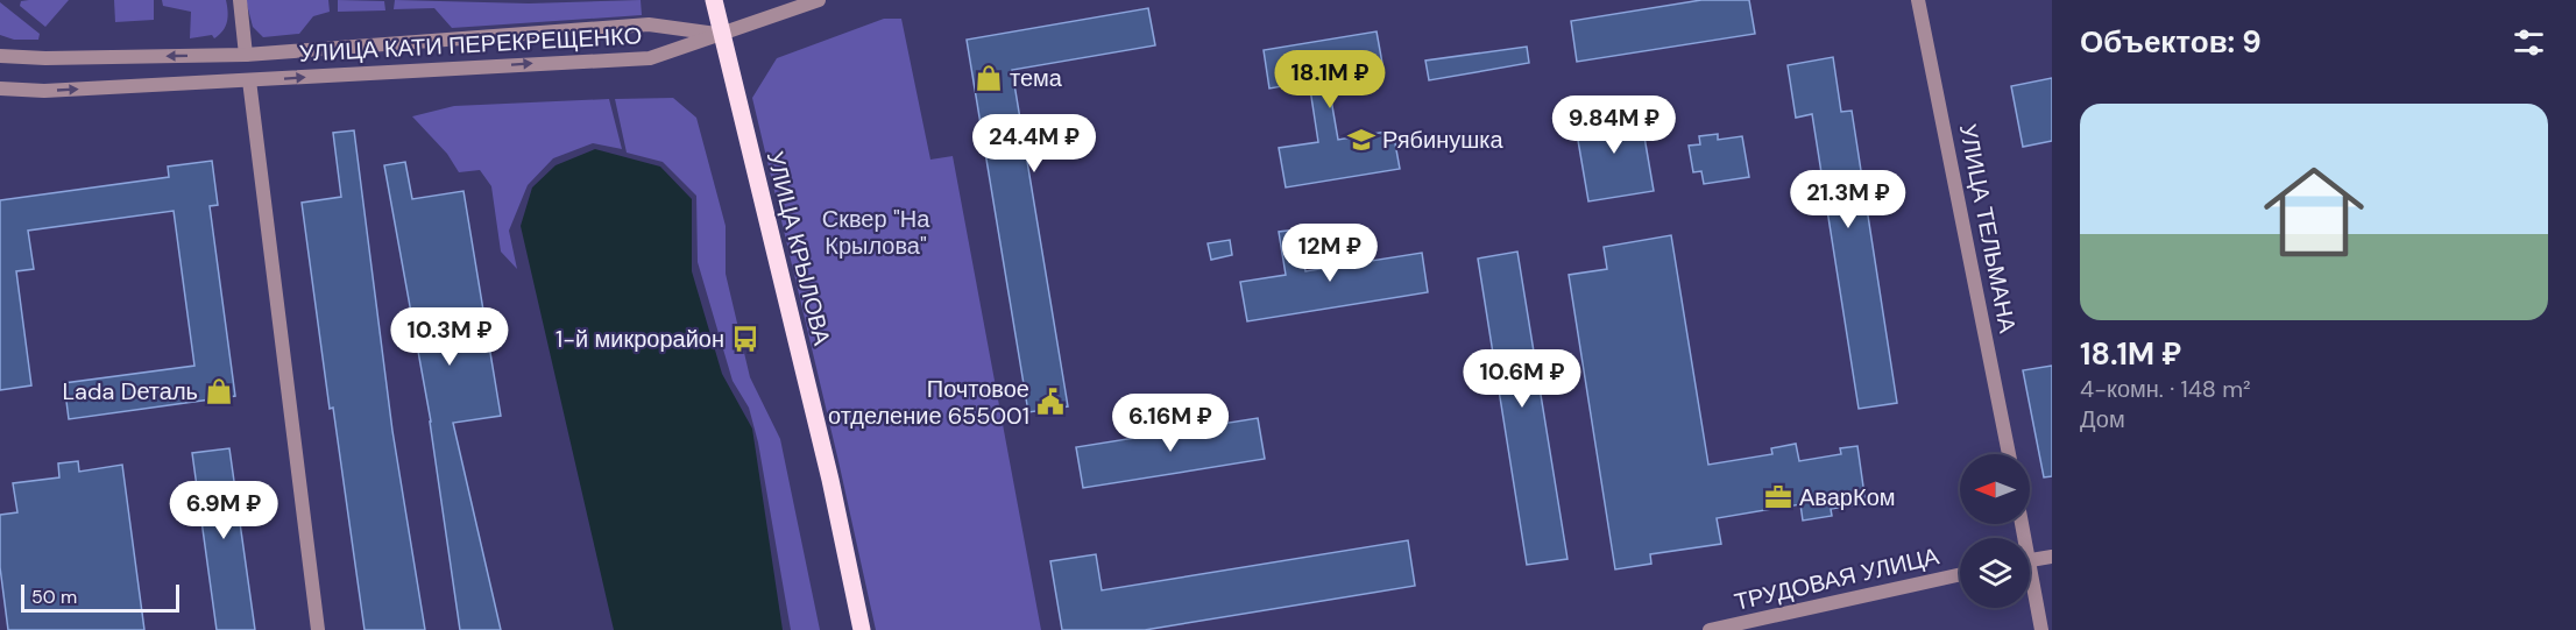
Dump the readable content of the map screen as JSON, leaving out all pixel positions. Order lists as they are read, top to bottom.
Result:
{
  "streets": {
    "main road": ["УЛИЦА КРЫЛОВА"],
    "street": ["УЛИЦА КАТИ ПЕРЕКРЕЩЕНКО", "УЛИЦА ТЕЛЬМАНА", "ТРУДОВАЯ УЛИЦА"]
  },
  "crossings": [
    ["УЛИЦА КАТИ ПЕРЕКРЕЩЕНКО", "УЛИЦА КРЫЛОВА"]
  ],
  "parks": ["Сквер \"На Крылова\""],
  "places": {
    "shop": ["тема", "Lada Dеталь"],
    "school or university": ["Рябинушка"],
    "bus stop": ["1-й микрорайон"],
    "public building": ["Почтовое отделение 655001"],
    "office": ["АварКом"]
  },
  "scale_bar": "50 m",
  "north": "left",
  "page": {
    "heading": "Объектов: 9",
    "price": [
      "18.1M ₽",
      "9.84M ₽",
      "24.4M ₽",
      "21.3M ₽",
      "12M ₽",
      "10.3M ₽",
      "10.6M ₽",
      "6.16M ₽",
      "6.9M ₽"
    ],
    "list": [
      {
        "name": "18.1M ₽",
        "note": "4-комн. · 148 m² · Дом"
      }
    ],
    "scale": "50 m"
  }
}
